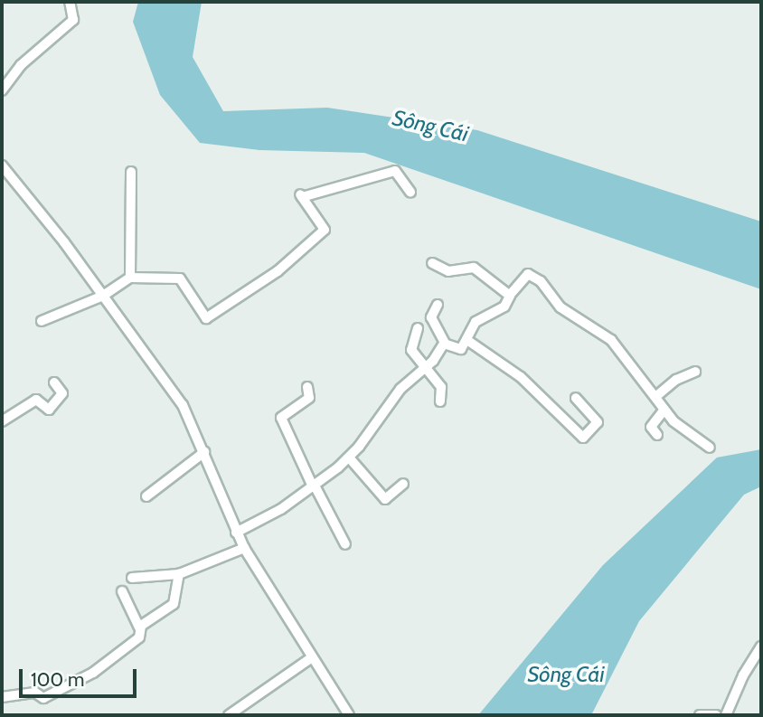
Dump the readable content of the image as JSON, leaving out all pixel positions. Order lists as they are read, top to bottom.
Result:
{
  "water": ["Sông Cái"],
  "scale_bar": "100 m"
}
